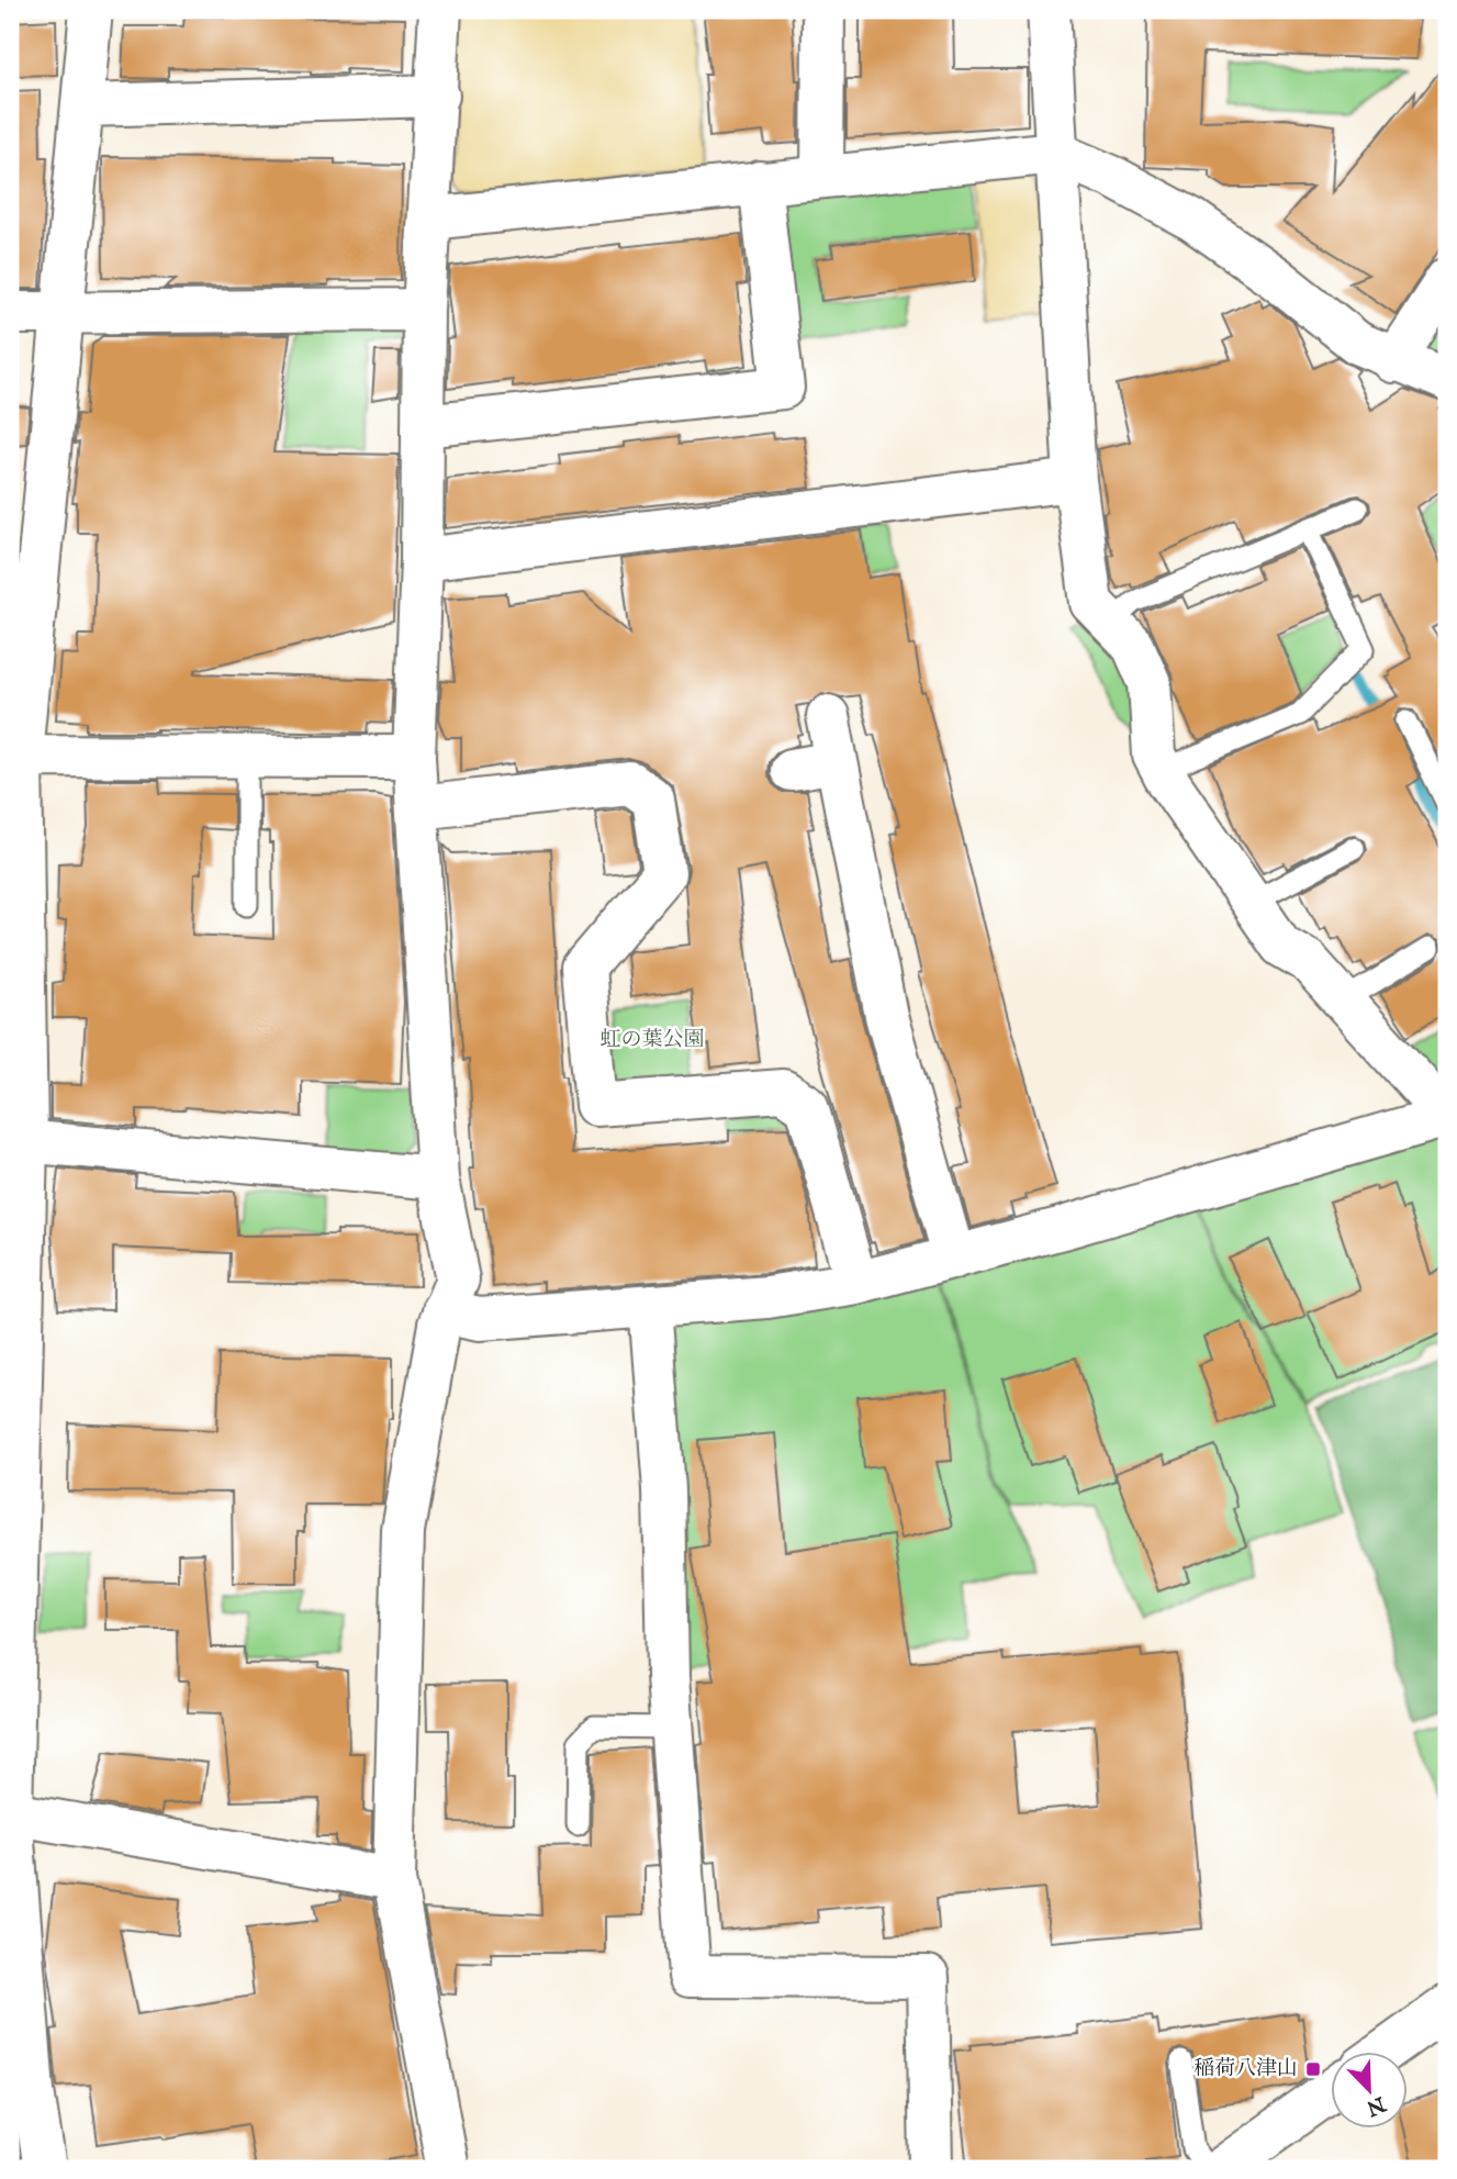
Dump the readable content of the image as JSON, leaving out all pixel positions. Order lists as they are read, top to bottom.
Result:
{
  "parks": ["虹の葉公園"],
  "places": {
    "transit": ["稲荷八津山"]
  },
  "north": "bottom right"
}
